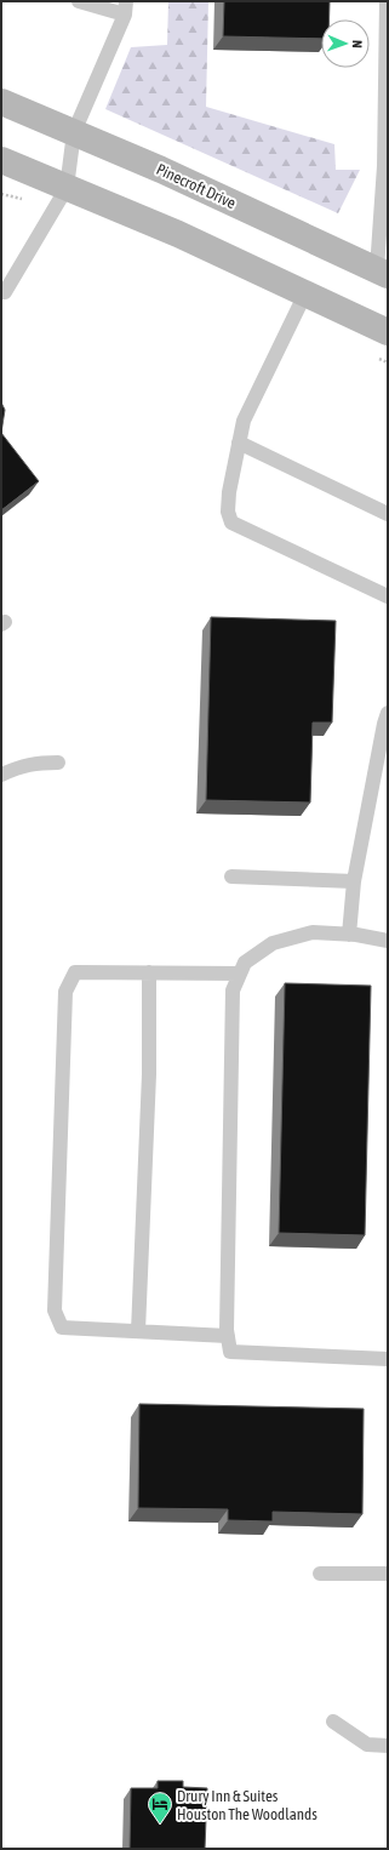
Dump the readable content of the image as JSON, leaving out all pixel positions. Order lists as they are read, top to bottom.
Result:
{
  "streets": {
    "street": ["Pinecroft Drive"]
  },
  "places": {
    "hotel": ["Drury Inn & Suites Houston The Woodlands"]
  },
  "north": "right"
}
